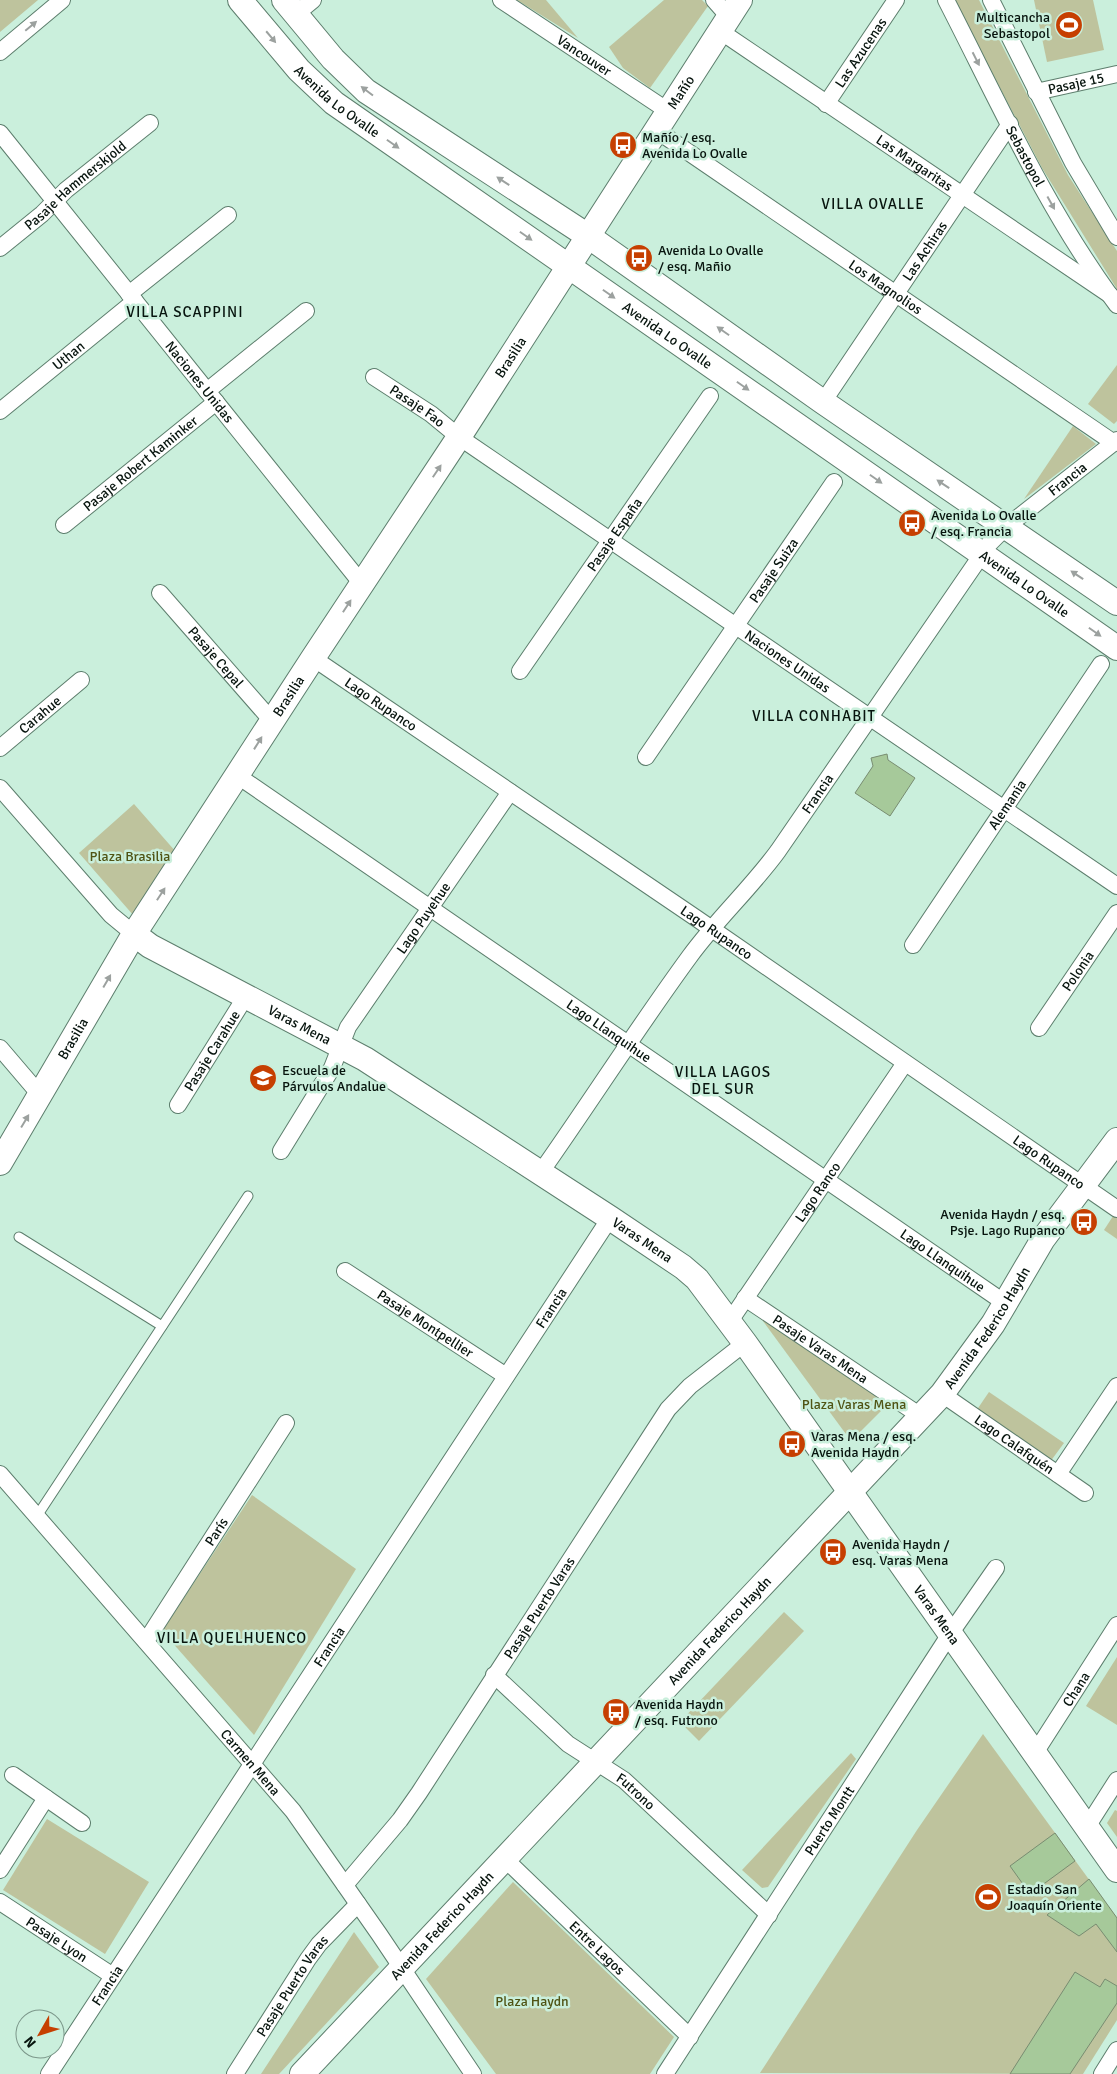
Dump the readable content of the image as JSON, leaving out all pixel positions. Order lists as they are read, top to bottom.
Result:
{
  "streets": {
    "street": [
      "Las Azucenas",
      "Vancouver",
      "Pasaje 15",
      "Mañío",
      "Avenida Lo Ovalle",
      "Sebastopol",
      "Las Margaritas",
      "Pasaje Hammerskjold",
      "Las Achiras",
      "Los Magnolios",
      "Uthan",
      "Brasilia",
      "Naciones Unidas",
      "Pasaje Fao",
      "Pasaje Robert Kaminker",
      "Francia",
      "Pasaje España",
      "Pasaje Suiza",
      "Pasaje Cepal",
      "Lago Rupanco",
      "Carahue",
      "Alemania",
      "Lago Puyehue",
      "Polonia",
      "Varas Mena",
      "Lago Llanquihue",
      "Pasaje Carahue",
      "Lago Ranco",
      "Pasaje Montpellier",
      "Avenida Federico Haydn",
      "Pasaje Varas Mena",
      "Lago Calafquén",
      "París",
      "Pasaje Puerto Varas",
      "Chana",
      "Carmen Mena",
      "Futrono",
      "Puerto Montt",
      "Pasaje Lyon",
      "Entre Lagos"
    ]
  },
  "crossings": [
    ["Las Azucenas", "Las Margaritas"],
    ["Vancouver", "Mañío"],
    ["Vancouver", "Los Magnolios"],
    ["Mañío", "Avenida Lo Ovalle"],
    ["Mañío", "Las Margaritas"],
    ["Mañío", "Los Magnolios"],
    ["Mañío", "Brasilia"],
    ["Avenida Lo Ovalle", "Las Achiras"],
    ["Avenida Lo Ovalle", "Brasilia"],
    ["Avenida Lo Ovalle", "Francia"],
    ["Sebastopol", "Las Margaritas"],
    ["Sebastopol", "Las Achiras"],
    ["Las Margaritas", "Las Achiras"],
    ["Pasaje Hammerskjold", "Naciones Unidas"],
    ["Las Achiras", "Los Magnolios"],
    ["Los Magnolios", "Francia"],
    ["Uthan", "Naciones Unidas"],
    ["Brasilia", "Naciones Unidas"],
    ["Brasilia", "Pasaje Fao"],
    ["Brasilia", "Pasaje Cepal"],
    ["Brasilia", "Lago Rupanco"],
    ["Brasilia", "Varas Mena"],
    ["Brasilia", "Lago Llanquihue"],
    ["Naciones Unidas", "Pasaje Fao"],
    ["Naciones Unidas", "Pasaje Robert Kaminker"],
    ["Naciones Unidas", "Francia"],
    ["Naciones Unidas", "Pasaje España"],
    ["Naciones Unidas", "Pasaje Suiza"],
    ["Naciones Unidas", "Alemania"],
    ["Francia", "Lago Rupanco"],
    ["Francia", "Varas Mena"],
    ["Francia", "Lago Llanquihue"],
    ["Francia", "Pasaje Montpellier"],
    ["Francia", "Carmen Mena"],
    ["Francia", "Pasaje Lyon"],
    ["Lago Rupanco", "Lago Puyehue"],
    ["Lago Rupanco", "Lago Ranco"],
    ["Lago Rupanco", "Avenida Federico Haydn"],
    ["Lago Puyehue", "Varas Mena"],
    ["Lago Puyehue", "Lago Llanquihue"],
    ["Varas Mena", "Pasaje Carahue"],
    ["Varas Mena", "Lago Ranco"],
    ["Varas Mena", "Avenida Federico Haydn"],
    ["Varas Mena", "Pasaje Puerto Varas"],
    ["Varas Mena", "Chana"],
    ["Varas Mena", "Puerto Montt"],
    ["Lago Llanquihue", "Lago Ranco"],
    ["Lago Llanquihue", "Avenida Federico Haydn"],
    ["Lago Ranco", "Pasaje Varas Mena"],
    ["Avenida Federico Haydn", "Pasaje Varas Mena"],
    ["Avenida Federico Haydn", "Lago Calafquén"],
    ["Avenida Federico Haydn", "Carmen Mena"],
    ["Avenida Federico Haydn", "Futrono"],
    ["Avenida Federico Haydn", "Entre Lagos"],
    ["París", "Carmen Mena"],
    ["Pasaje Puerto Varas", "Carmen Mena"],
    ["Pasaje Puerto Varas", "Futrono"],
    ["Futrono", "Puerto Montt"],
    ["Puerto Montt", "Entre Lagos"]
  ],
  "one_way": ["Brasilia"],
  "districts": [
    "VILLA OVALLE",
    "VILLA SCAPPINI",
    "VILLA CONHABIT",
    "VILLA LAGOS DEL SUR",
    "VILLA QUELHUENCO"
  ],
  "parks": ["Plaza Brasilia", "Plaza Varas Mena", "Plaza Haydn"],
  "places": {
    "sports": ["Multicancha Sebastopol", "Estadio San Joaquín Oriente"],
    "bus stop": [
      "Mañío / esq. Avenida Lo Ovalle",
      "Avenida Lo Ovalle / esq. Mañio",
      "Avenida Lo Ovalle / esq. Francia",
      "Avenida Haydn / esq. Psje. Lago Rupanco",
      "Varas Mena / esq. Avenida Haydn",
      "Avenida Haydn / esq. Varas Mena",
      "Avenida Haydn / esq. Futrono"
    ],
    "school or university": ["Escuela de Párvulos Andalue"]
  },
  "north": "bottom left"
}
